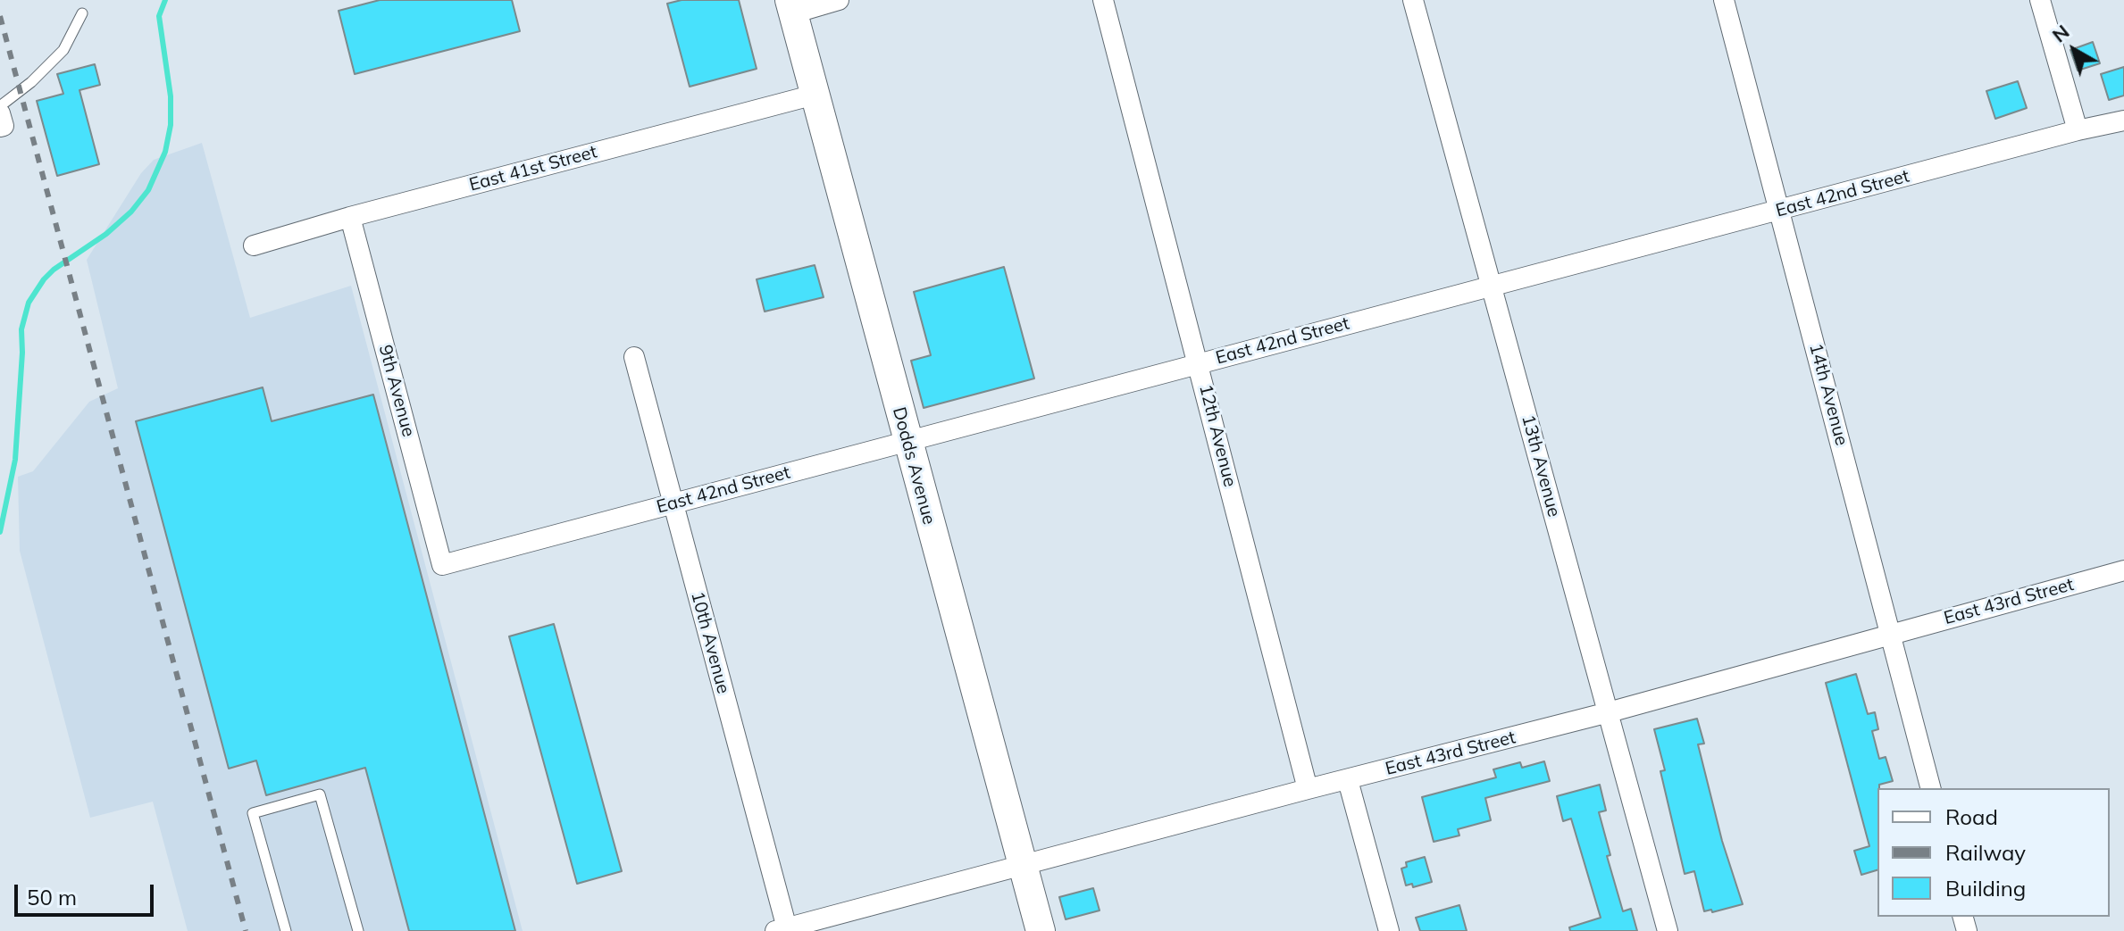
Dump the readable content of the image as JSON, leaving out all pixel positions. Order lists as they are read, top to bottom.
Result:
{
  "streets": {
    "street": [
      "East 41st Street",
      "East 42nd Street",
      "9th Avenue",
      "14th Avenue",
      "12th Avenue",
      "Dodds Avenue",
      "13th Avenue",
      "East 43rd Street",
      "10th Avenue"
    ]
  },
  "crossings": [
    ["East 41st Street", "9th Avenue"],
    ["East 41st Street", "Dodds Avenue"],
    ["East 42nd Street", "9th Avenue"],
    ["East 42nd Street", "14th Avenue"],
    ["East 42nd Street", "12th Avenue"],
    ["East 42nd Street", "Dodds Avenue"],
    ["East 42nd Street", "13th Avenue"],
    ["East 42nd Street", "10th Avenue"],
    ["14th Avenue", "East 43rd Street"],
    ["12th Avenue", "East 43rd Street"],
    ["Dodds Avenue", "East 43rd Street"],
    ["13th Avenue", "East 43rd Street"],
    ["East 43rd Street", "10th Avenue"]
  ],
  "legend": ["Road", "Railway", "Building"],
  "scale_bar": "50 m",
  "north": "top left"
}
